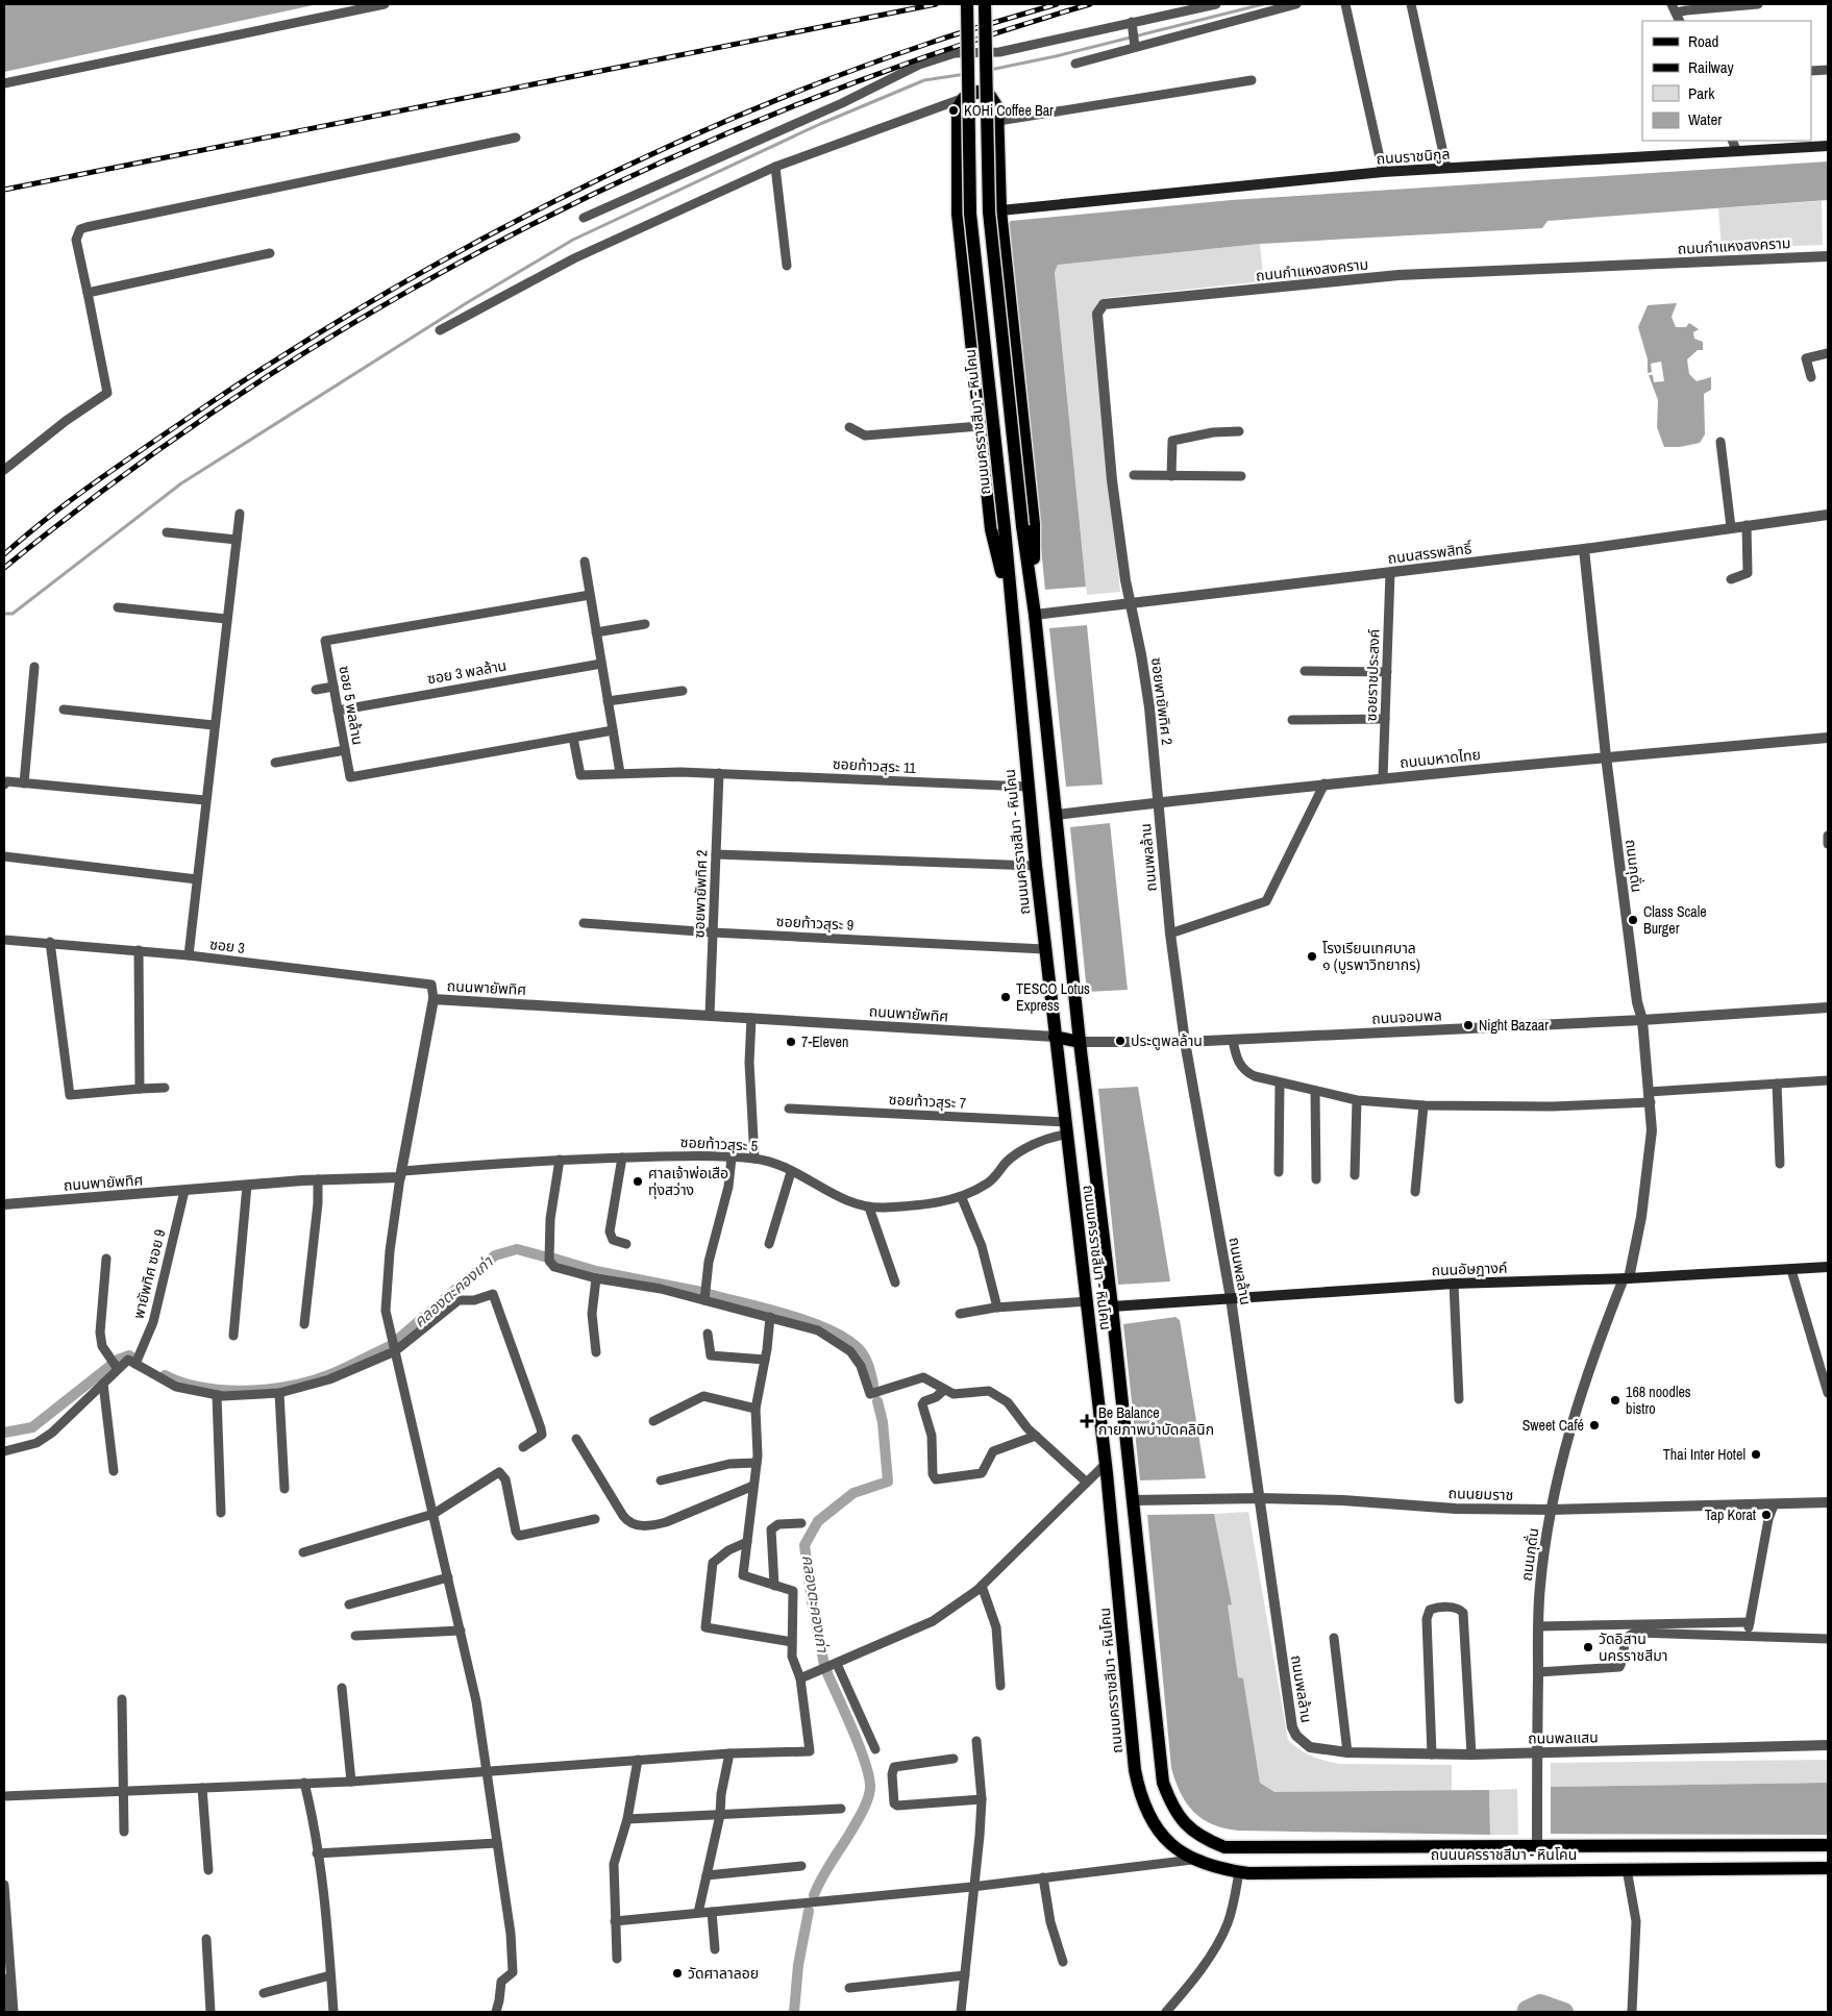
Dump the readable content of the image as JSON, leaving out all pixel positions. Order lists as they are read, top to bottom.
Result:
{
  "streets": {
    "main road": ["ถนนราชนิกูล", "ถนนนครราชสีมา - หินโคน", "ถนนอัษฎางค์"],
    "street": [
      "ถนนกำแหงสงคราม",
      "ถนนสรรพสิทธิ์",
      "ซอย 3 พลล้าน",
      "ซอยราชประสงค์",
      "ซอยพายัพทิศ 2",
      "ซอย 5 พลล้าน",
      "ถนนมหาดไทย",
      "ซอยท้าวสุระ 11",
      "ถนนพลล้าน",
      "ถนนกุดั่น",
      "ซอยท้าวสุระ 9",
      "ซอย 3",
      "ถนนพายัพทิศ",
      "ถนนจอมพล",
      "ซอยท้าวสุระ 7",
      "ซอยท้าวสุระ 5",
      "พายัพทิศ ซอย 9",
      "ถนนยมราช",
      "ถนนพลแสน"
    ]
  },
  "crossings": [
    ["ถนนกำแหงสงคราม", "ถนนสรรพสิทธิ์"],
    ["ถนนกำแหงสงคราม", "ซอยพายัพทิศ 2"],
    ["ถนนนครราชสีมา - หินโคน", "ถนนสรรพสิทธิ์"],
    ["ถนนนครราชสีมา - หินโคน", "ถนนมหาดไทย"],
    ["ถนนนครราชสีมา - หินโคน", "ซอยท้าวสุระ 11"],
    ["ถนนนครราชสีมา - หินโคน", "ถนนกุดั่น"],
    ["ถนนนครราชสีมา - หินโคน", "ซอยท้าวสุระ 9"],
    ["ถนนนครราชสีมา - หินโคน", "ถนนพายัพทิศ"],
    ["ถนนนครราชสีมา - หินโคน", "ถนนจอมพล"],
    ["ถนนนครราชสีมา - หินโคน", "ซอยท้าวสุระ 7"],
    ["ถนนนครราชสีมา - หินโคน", "ซอยท้าวสุระ 5"],
    ["ถนนนครราชสีมา - หินโคน", "ถนนอัษฎางค์"],
    ["ถนนนครราชสีมา - หินโคน", "ถนนยมราช"],
    ["ถนนสรรพสิทธิ์", "ซอยราชประสงค์"],
    ["ถนนสรรพสิทธิ์", "ซอยพายัพทิศ 2"],
    ["ถนนสรรพสิทธิ์", "ถนนกุดั่น"],
    ["ซอย 3 พลล้าน", "ซอย 5 พลล้าน"],
    ["ซอยราชประสงค์", "ถนนมหาดไทย"],
    ["ซอยพายัพทิศ 2", "ถนนมหาดไทย"],
    ["ซอยพายัพทิศ 2", "ซอยท้าวสุระ 11"],
    ["ซอยพายัพทิศ 2", "ถนนพลล้าน"],
    ["ซอยพายัพทิศ 2", "ซอยท้าวสุระ 9"],
    ["ซอยพายัพทิศ 2", "ถนนพายัพทิศ"],
    ["ซอย 5 พลล้าน", "ซอยท้าวสุระ 11"],
    ["ถนนมหาดไทย", "ถนนพลล้าน"],
    ["ถนนมหาดไทย", "ถนนกุดั่น"],
    ["ถนนพลล้าน", "ถนนจอมพล"],
    ["ถนนพลล้าน", "ถนนอัษฎางค์"],
    ["ถนนพลล้าน", "ถนนยมราช"],
    ["ถนนพลล้าน", "ถนนพลแสน"],
    ["ถนนกุดั่น", "ถนนจอมพล"],
    ["ถนนกุดั่น", "ถนนอัษฎางค์"],
    ["ถนนกุดั่น", "ถนนยมราช"],
    ["ถนนกุดั่น", "ถนนพลแสน"],
    ["ซอย 3", "ถนนพายัพทิศ"],
    ["ถนนพายัพทิศ", "ซอยท้าวสุระ 5"],
    ["ถนนพายัพทิศ", "พายัพทิศ ซอย 9"],
    ["ซอยท้าวสุระ 7", "ซอยท้าวสุระ 5"]
  ],
  "water": ["คลองตะคองเก่า"],
  "places": {
    "other": [
      "KOHi Coffee Bar",
      "Class Scale Burger",
      "โรงเรียนเทศบาล ๑ (บูรพาวิทยากร)",
      "TESCO Lotus Express",
      "Night Bazaar",
      "ประตูพลล้าน",
      "7-Eleven",
      "ศาลเจ้าพ่อเสือ ทุ่งสว่าง",
      "168 noodles bistro",
      "Sweet Café",
      "Thai Inter Hotel",
      "Tap Korat",
      "วัดอิสาน นครราชสีมา",
      "วัดศาลาลอย"
    ],
    "health": ["Be Balance กายภาพบำบัดคลินิก"]
  },
  "legend": [
    "Road",
    "Railway",
    "Park",
    "Water"
  ]
}
